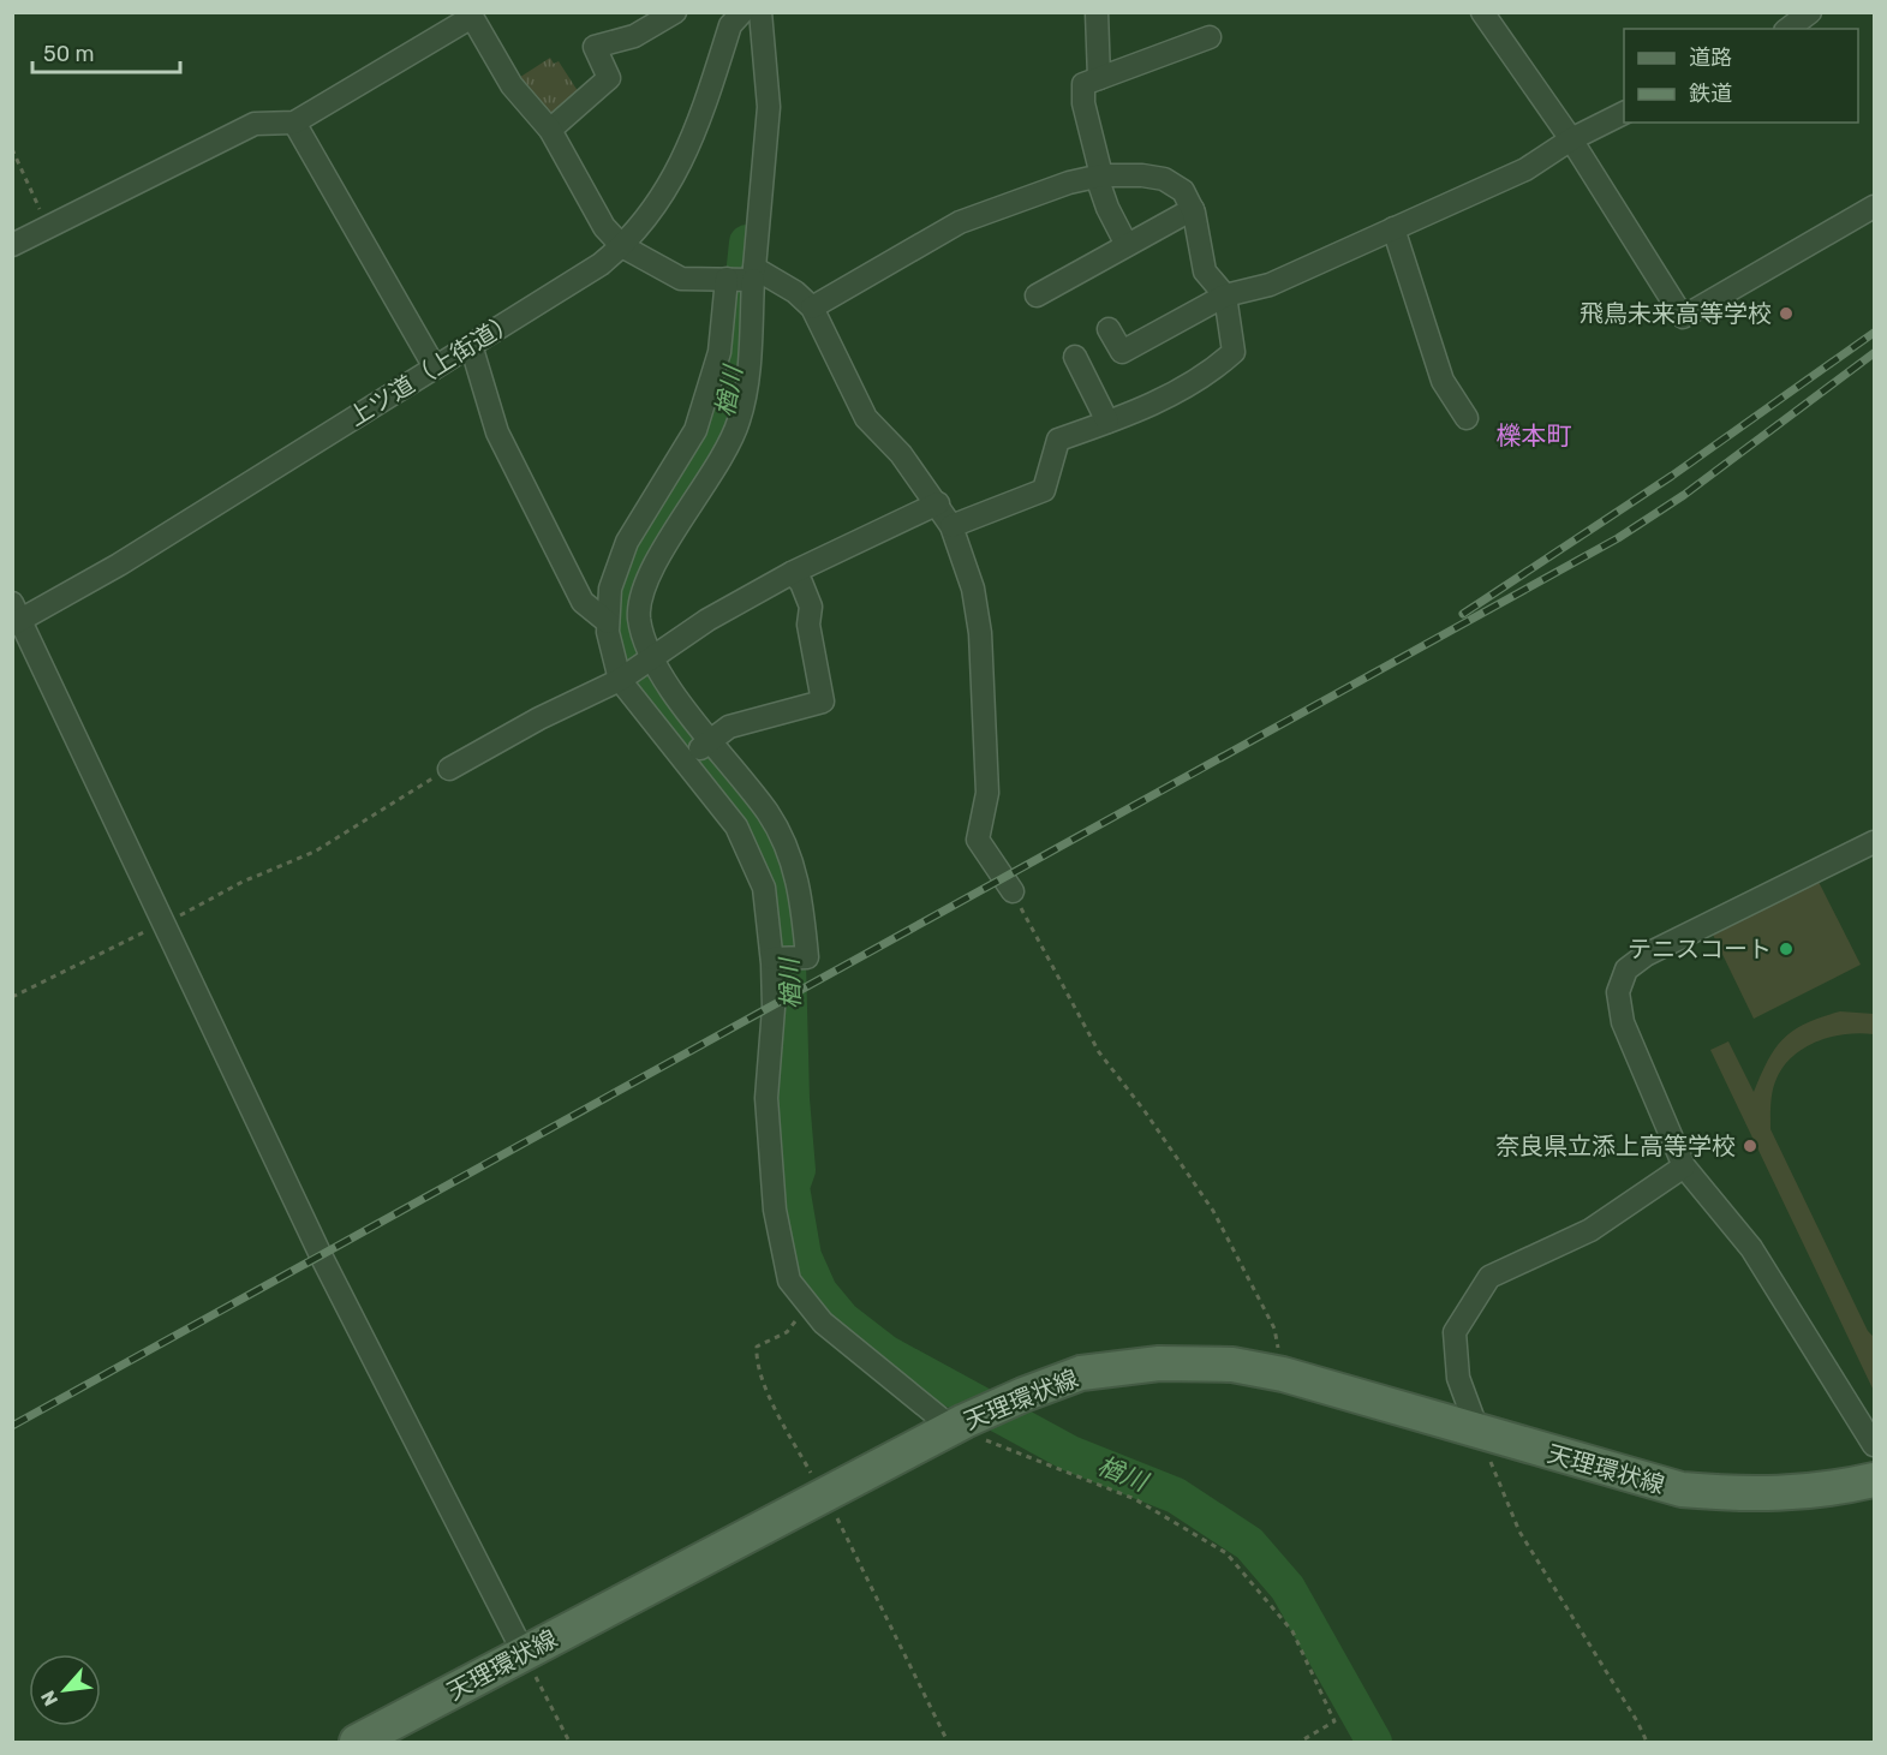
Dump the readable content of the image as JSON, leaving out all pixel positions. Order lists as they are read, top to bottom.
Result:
{
  "streets": {
    "main road": ["天理環状線"],
    "street": ["上ツ道（上街道）"]
  },
  "districts": ["櫟本町"],
  "water": ["楢川"],
  "places": ["飛鳥未来高等学校", "テニスコート", "奈良県立添上高等学校"],
  "legend": ["道路", "鉄道"],
  "scale_bar": "50 m",
  "north": "bottom left"
}
